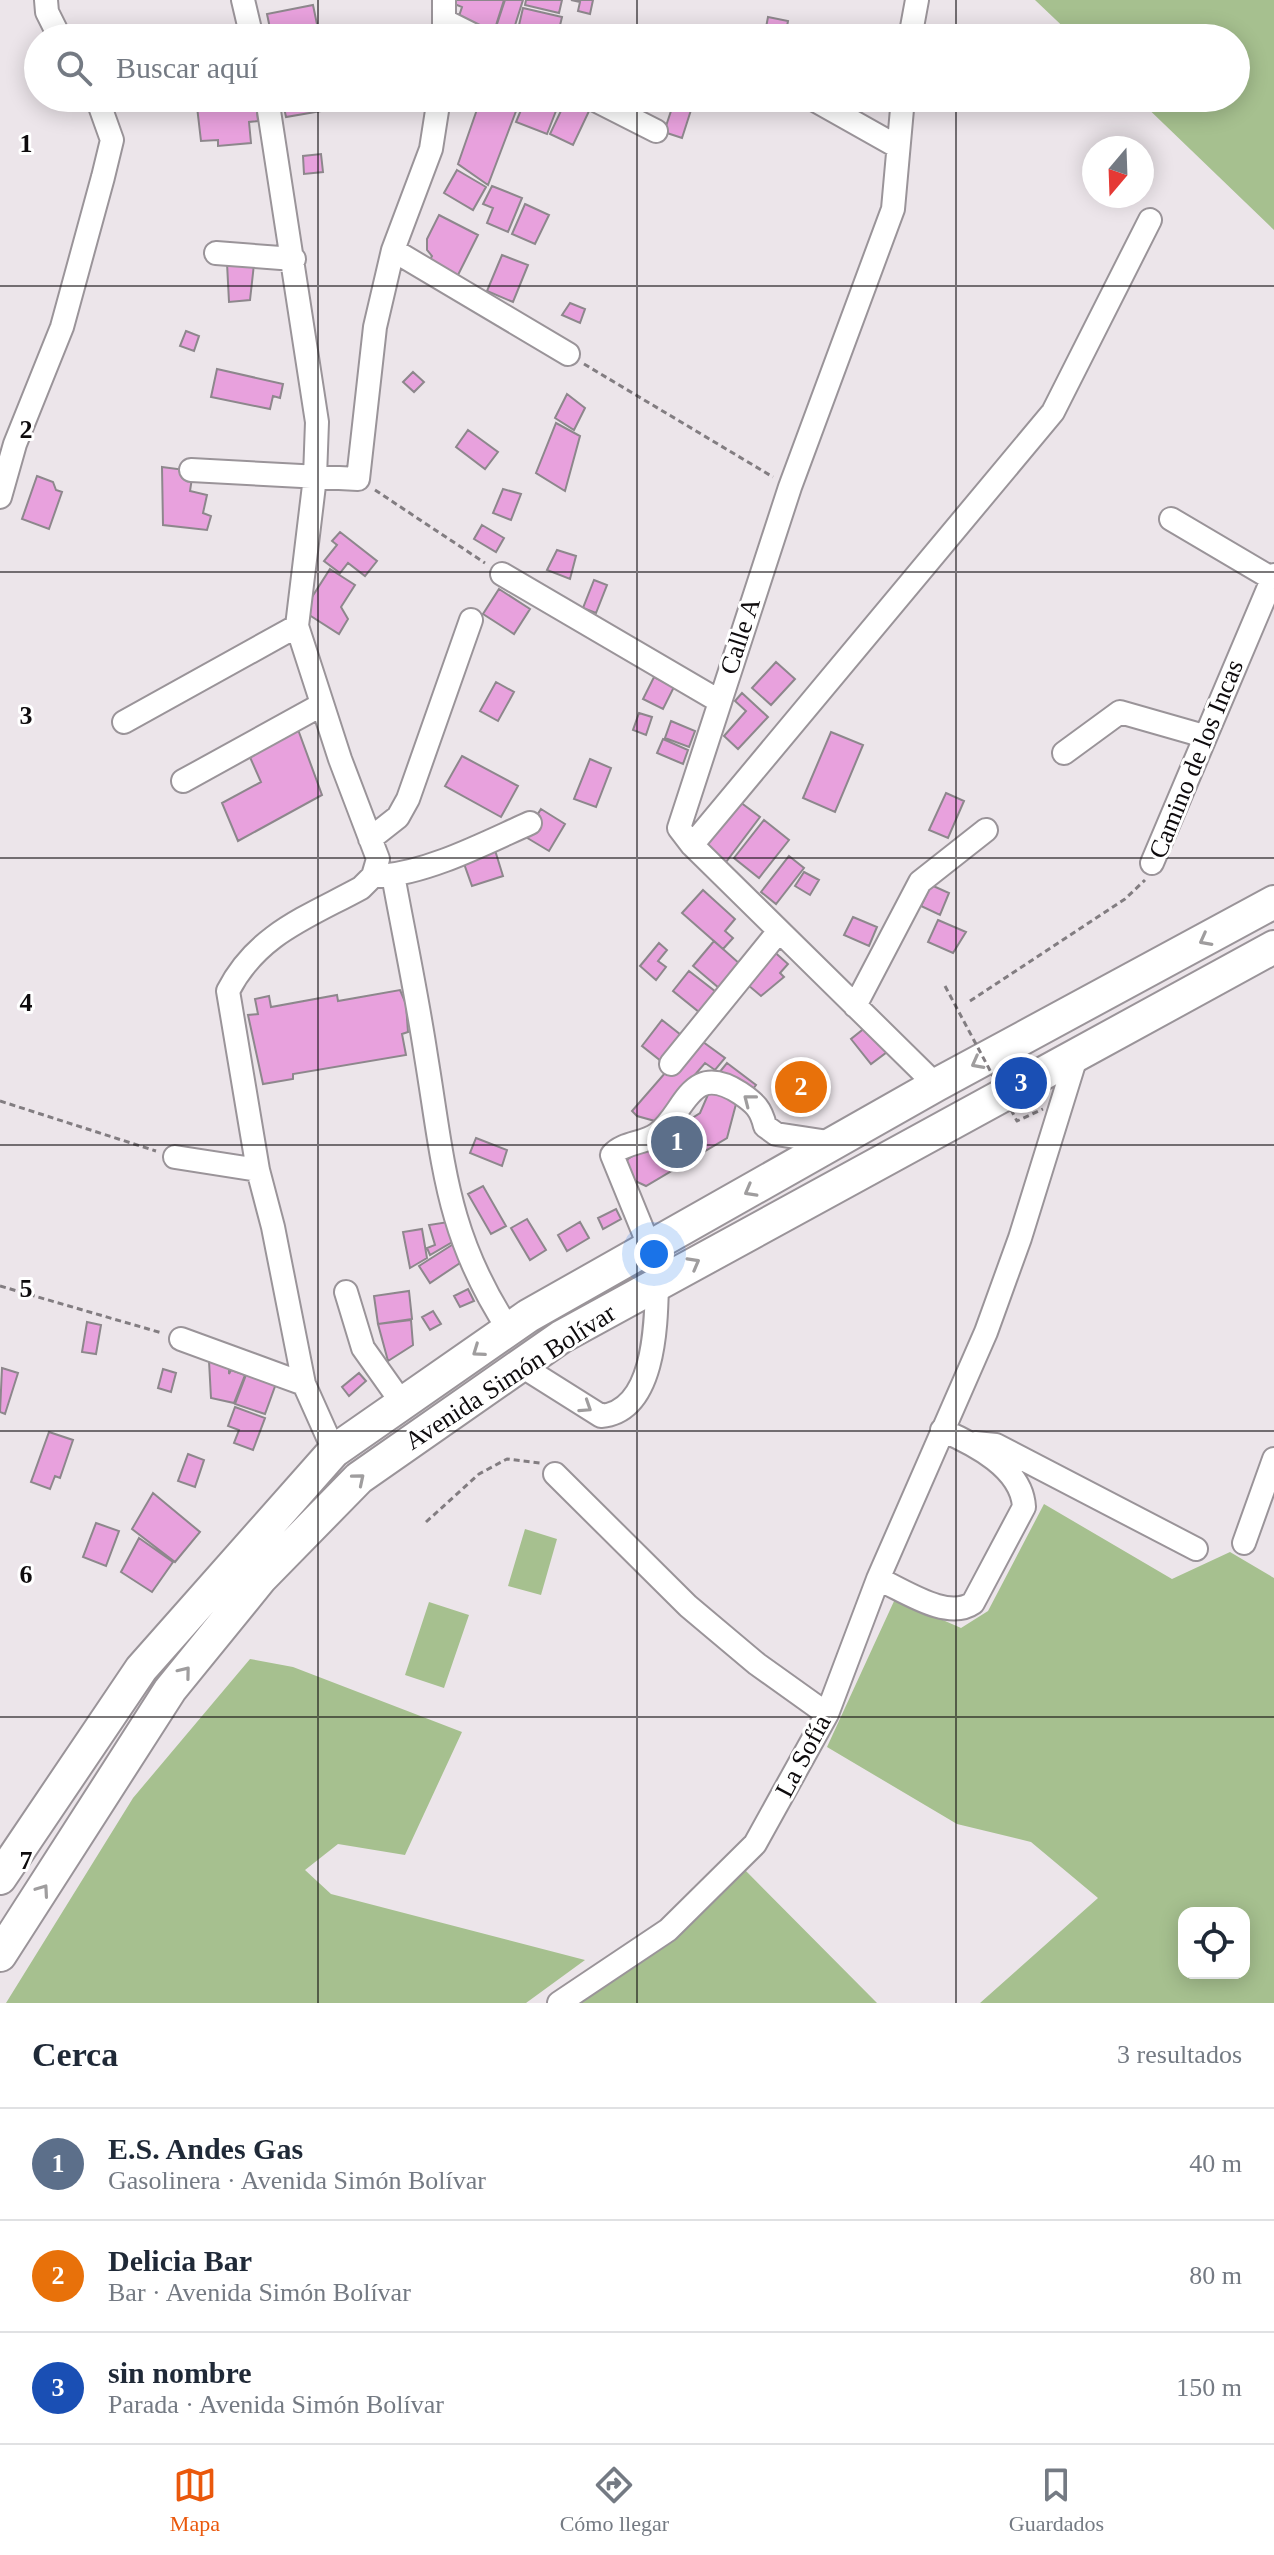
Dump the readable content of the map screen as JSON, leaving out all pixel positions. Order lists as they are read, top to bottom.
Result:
{
  "streets": {
    "highway": ["Avenida Simón Bolívar"],
    "street": ["Calle A", "Camino de los Incas", "La Sofía"]
  },
  "crossings": [
    ["Avenida Simón Bolívar", "La Sofía"]
  ],
  "north": "bottom",
  "page": {
    "search": "Buscar aquí",
    "pins": ["3", "2", "1"],
    "heading": ["Cerca", "3 resultados"],
    "list": [
      {
        "mark": "1",
        "name": "E.S. Andes Gas",
        "note": "Gasolinera · Avenida Simón Bolívar",
        "value": "40 m"
      },
      {
        "mark": "2",
        "name": "Delicia Bar",
        "note": "Bar · Avenida Simón Bolívar",
        "value": "80 m"
      },
      {
        "mark": "3",
        "name": "sin nombre",
        "note": "Parada · Avenida Simón Bolívar",
        "value": "150 m"
      }
    ],
    "nav": ["Mapa", "Cómo llegar", "Guardados"]
  },
  "grid": {
    "rows": [
      "1",
      "2",
      "3",
      "4",
      "5",
      "6",
      "7"
    ]
  }
}
